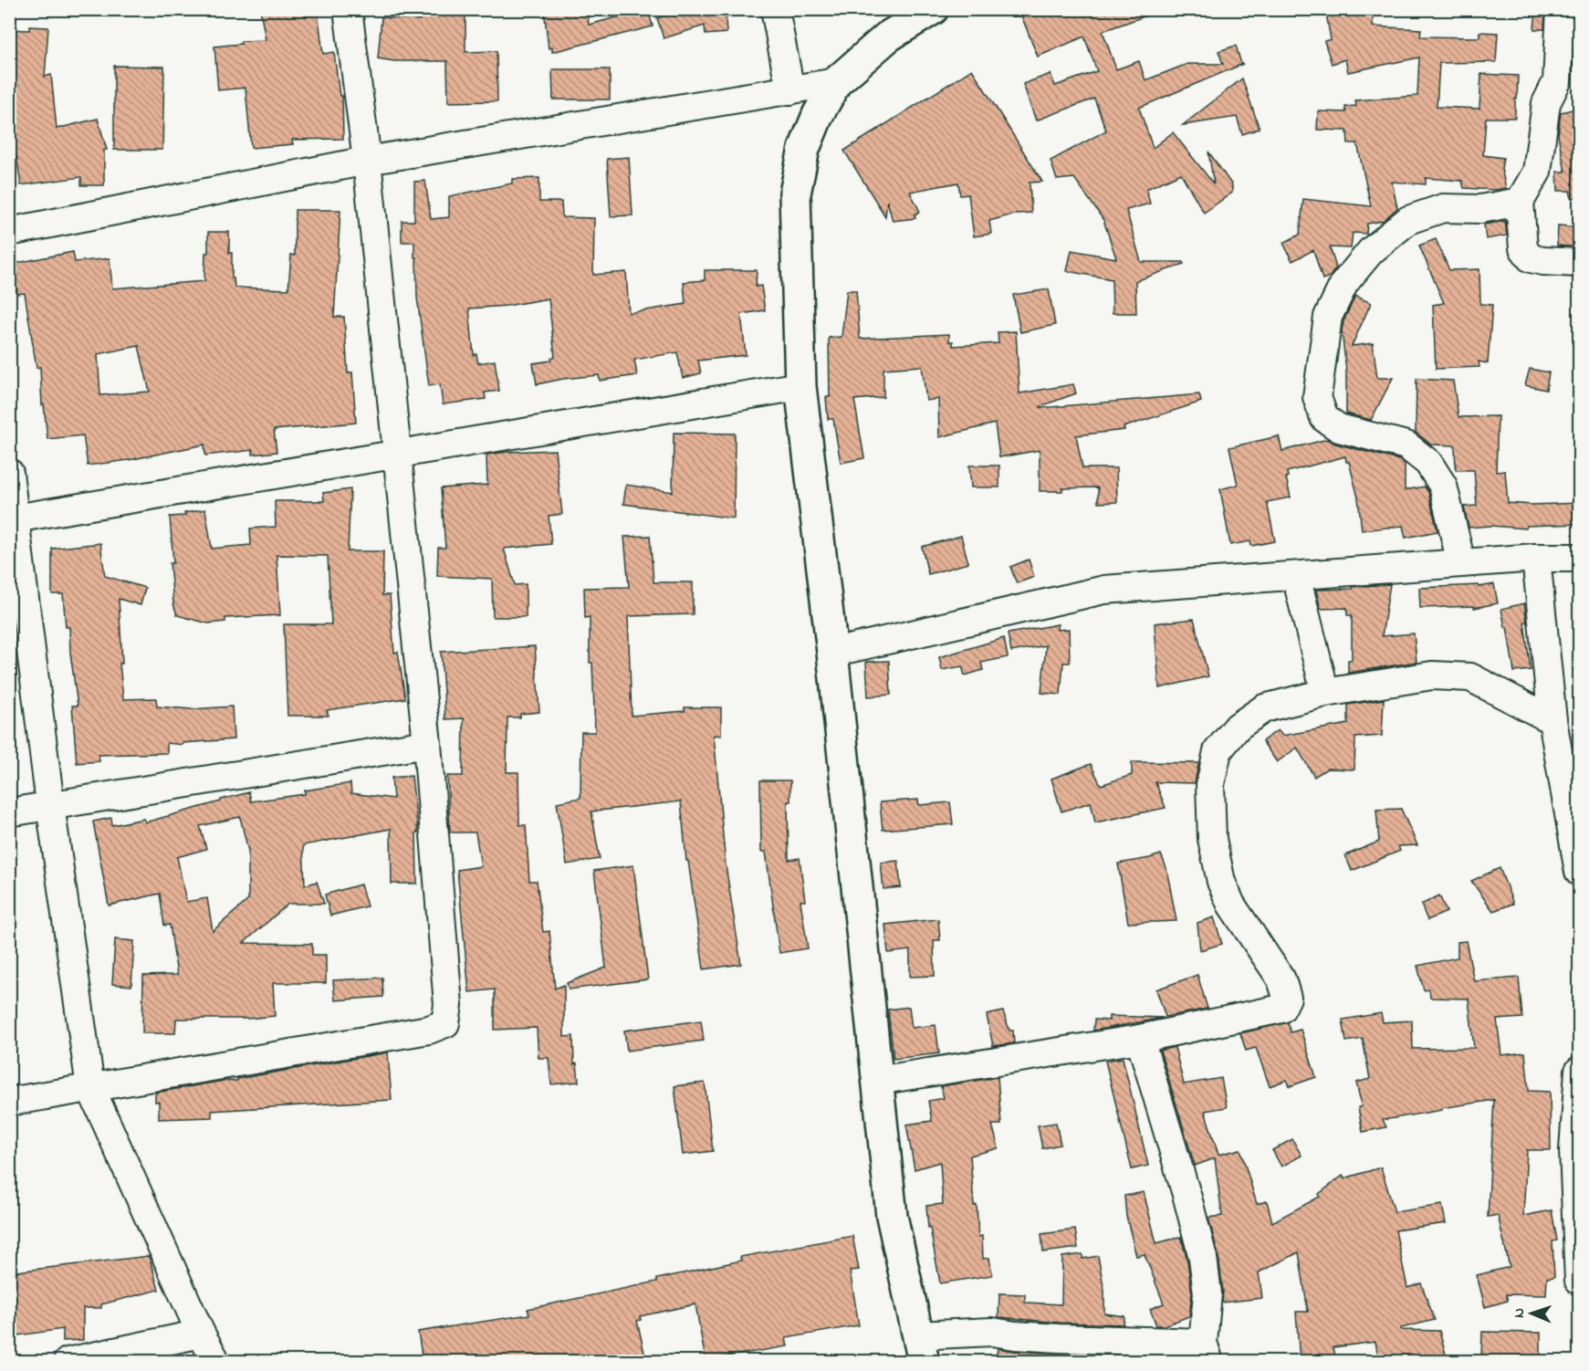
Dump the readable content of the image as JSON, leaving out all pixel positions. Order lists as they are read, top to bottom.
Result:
{
  "north": "left"
}
